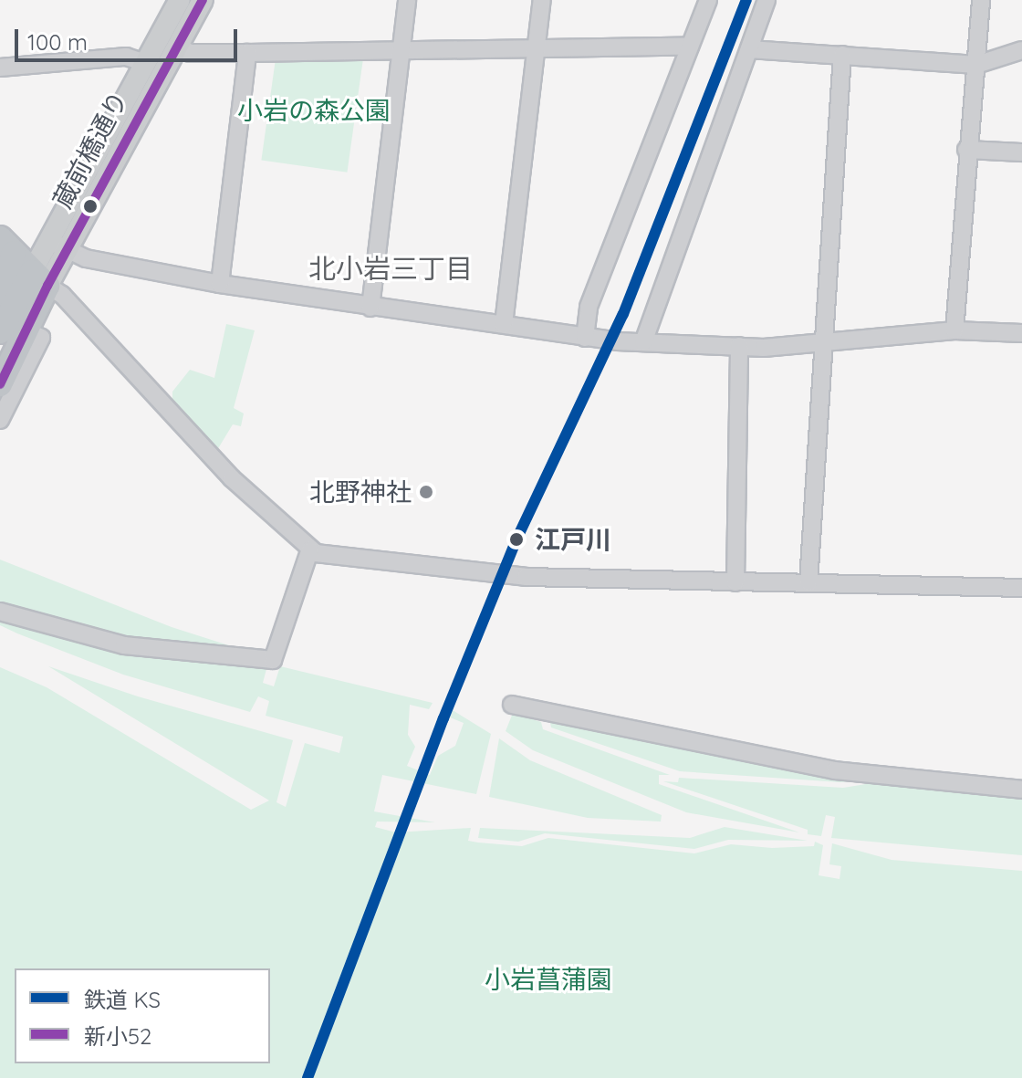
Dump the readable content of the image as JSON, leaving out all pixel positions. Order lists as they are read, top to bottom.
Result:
{
  "streets": {
    "main road": ["蔵前橋通り"]
  },
  "districts": ["北小岩三丁目"],
  "parks": ["小岩の森公園", "小岩菖蒲園"],
  "places": ["北野神社", "江戸川"],
  "lines": ["rail line KS", "transit line 新小52"],
  "legend": ["鉄道 KS", "新小52"],
  "scale_bar": "100 m"
}
